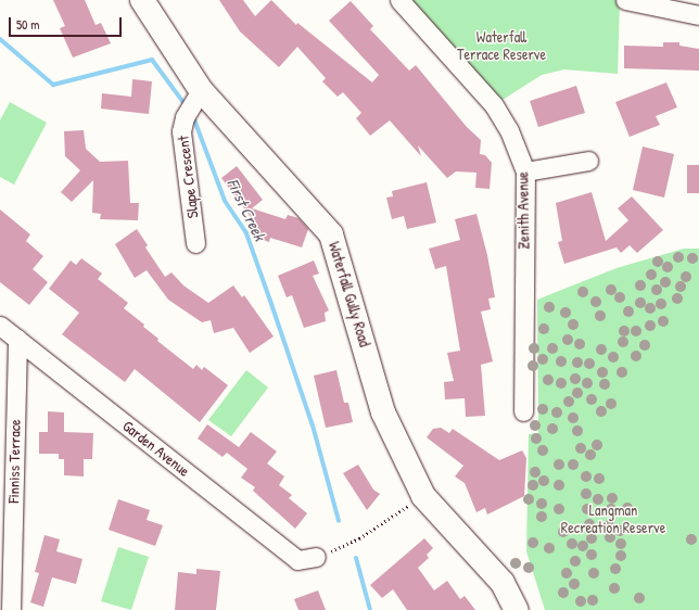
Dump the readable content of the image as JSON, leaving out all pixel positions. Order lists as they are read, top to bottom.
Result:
{
  "streets": {
    "street": [
      "Slape Crescent",
      "Zenith Avenue",
      "Waterfall Gully Road",
      "Garden Avenue",
      "Finniss Terrace"
    ]
  },
  "crossings": [
    ["Slape Crescent", "Waterfall Gully Road"],
    ["Garden Avenue", "Finniss Terrace"]
  ],
  "water": ["First Creek"],
  "parks": ["Waterfall Terrace Reserve", "Langman Recreation Reserve"],
  "scale_bar": "50 m"
}
